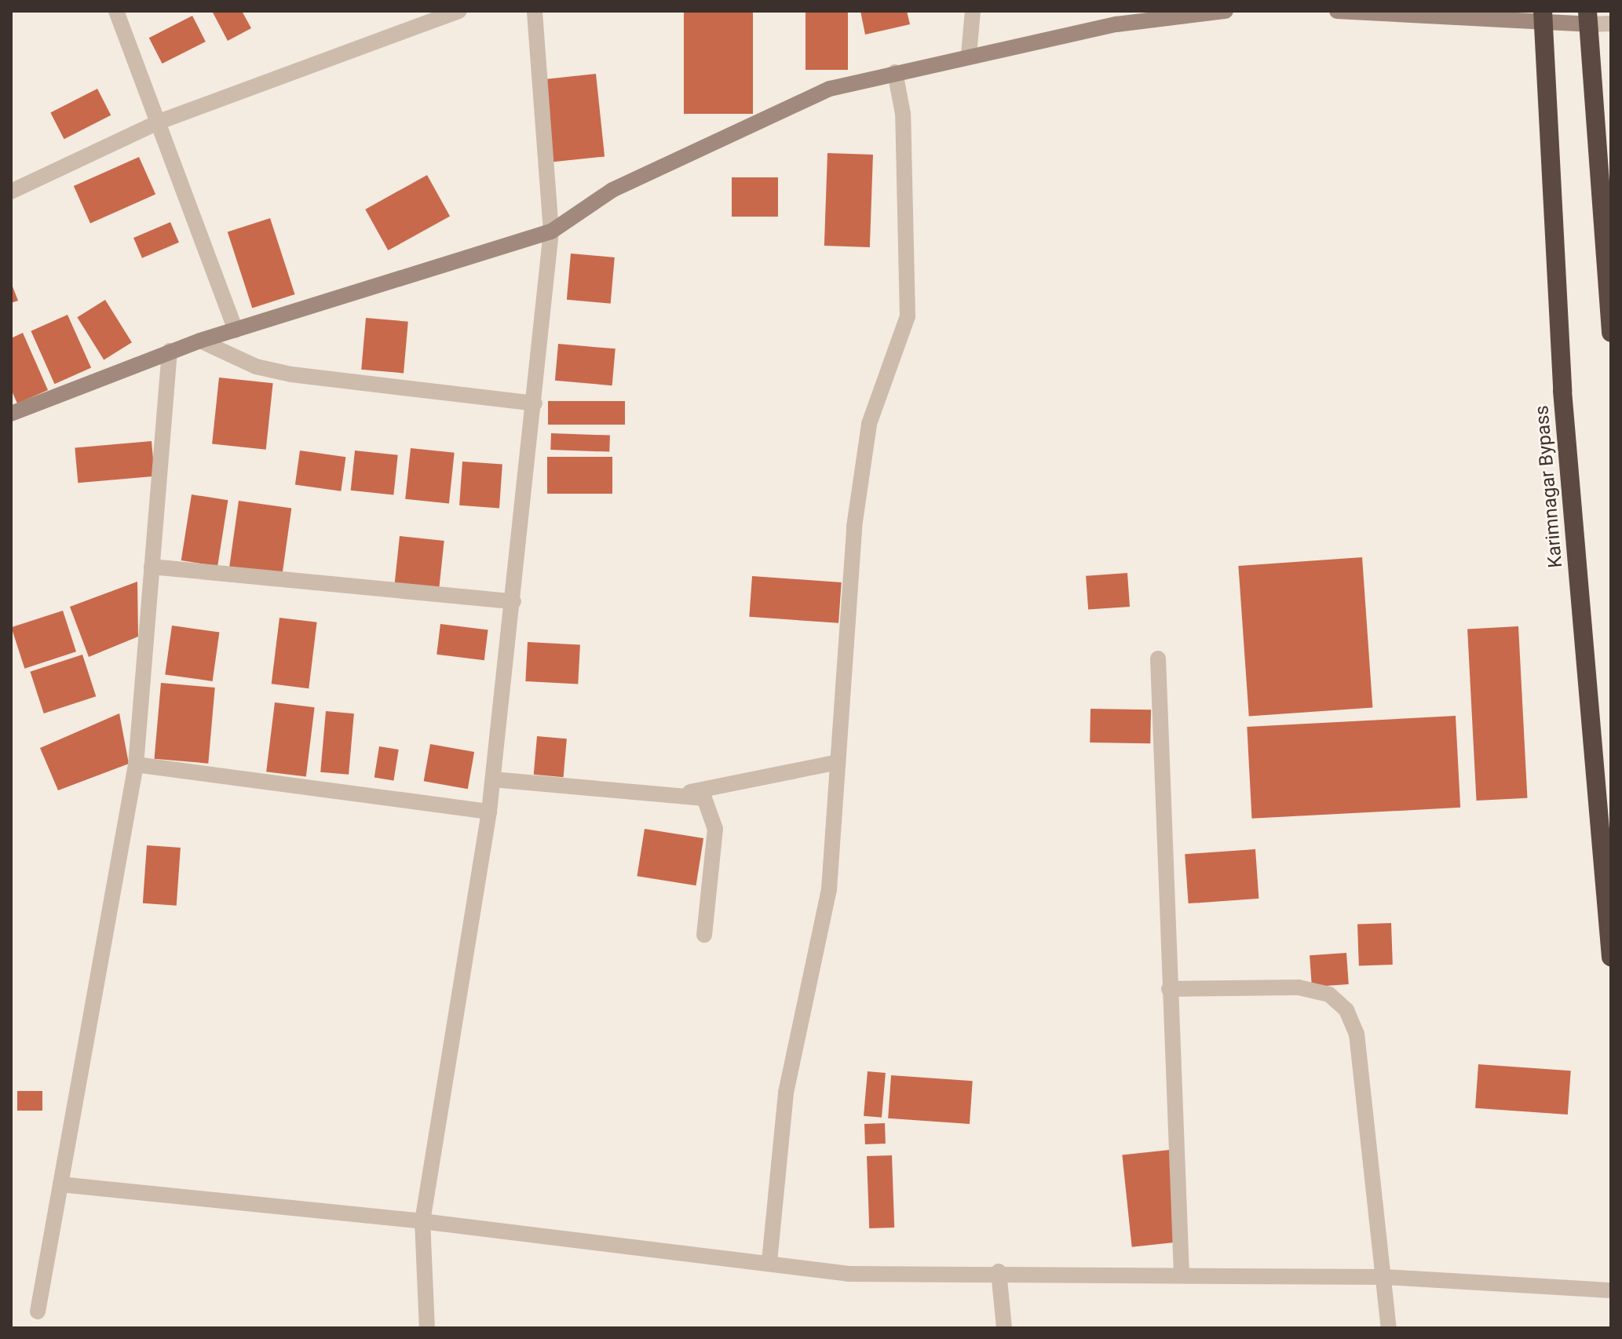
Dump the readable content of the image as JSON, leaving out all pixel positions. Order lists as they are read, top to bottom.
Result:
{
  "streets": {
    "highway": ["Karimnagar Bypass"]
  }
}
